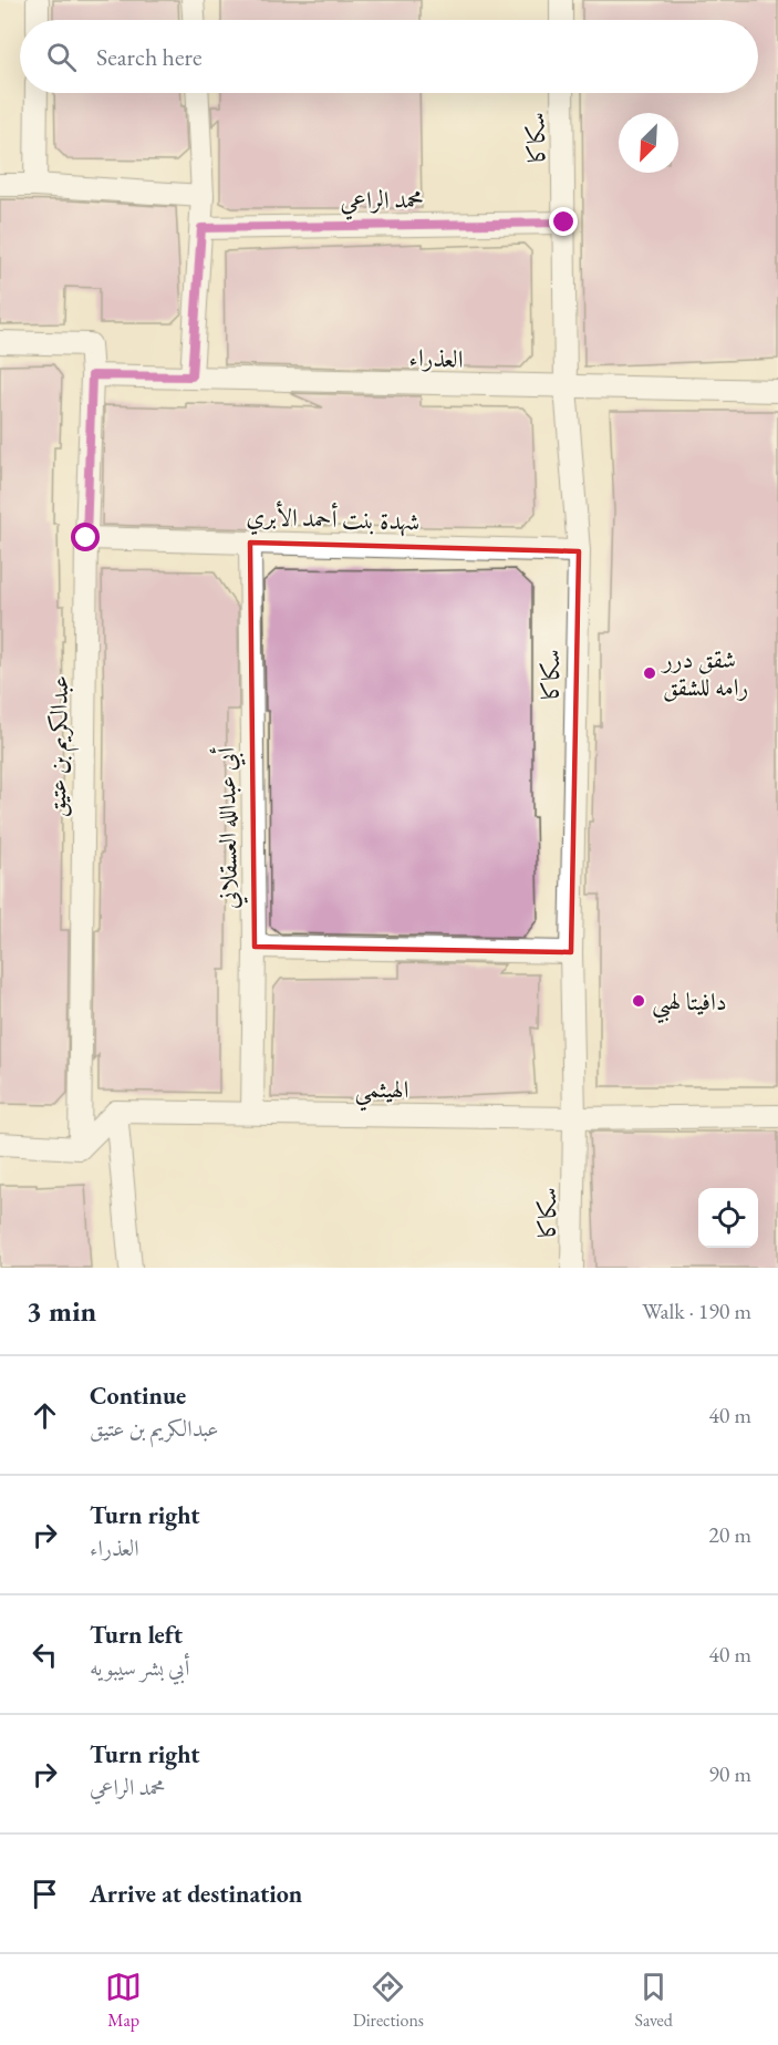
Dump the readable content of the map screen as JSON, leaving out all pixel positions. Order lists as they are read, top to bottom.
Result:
{
  "streets": {
    "street": [
      "سكاكا",
      "محمد الراعي",
      "العذراء",
      "شهدة بنت أحمد الأبري",
      "عبدالكريم بن عتيق",
      "أبي عبدالله العسقلاني",
      "الهيثمي"
    ]
  },
  "crossings": [
    ["سكاكا", "محمد الراعي"],
    ["سكاكا", "العذراء"],
    ["سكاكا", "شهدة بنت أحمد الأبري"],
    ["سكاكا", "الهيثمي"],
    ["العذراء", "عبدالكريم بن عتيق"],
    ["شهدة بنت أحمد الأبري", "عبدالكريم بن عتيق"],
    ["شهدة بنت أحمد الأبري", "أبي عبدالله العسقلاني"],
    ["أبي عبدالله العسقلاني", "الهيثمي"]
  ],
  "places": ["شقق درر رامه للشقق", "دافيتا لهبي"],
  "north": "bottom left",
  "page": {
    "search": "Search here",
    "heading": ["3 min", "Walk · 190 m"],
    "list": [
      ["Continue", "عبدالكريم بن عتيق", "40 m"],
      ["Turn right", "العذراء", "20 m"],
      ["Turn left", "أبي بشر سيبويه", "40 m"],
      ["Turn right", "محمد الراعي", "90 m"],
      "Arrive at destination"
    ],
    "nav": ["Map", "Directions", "Saved"]
  }
}
